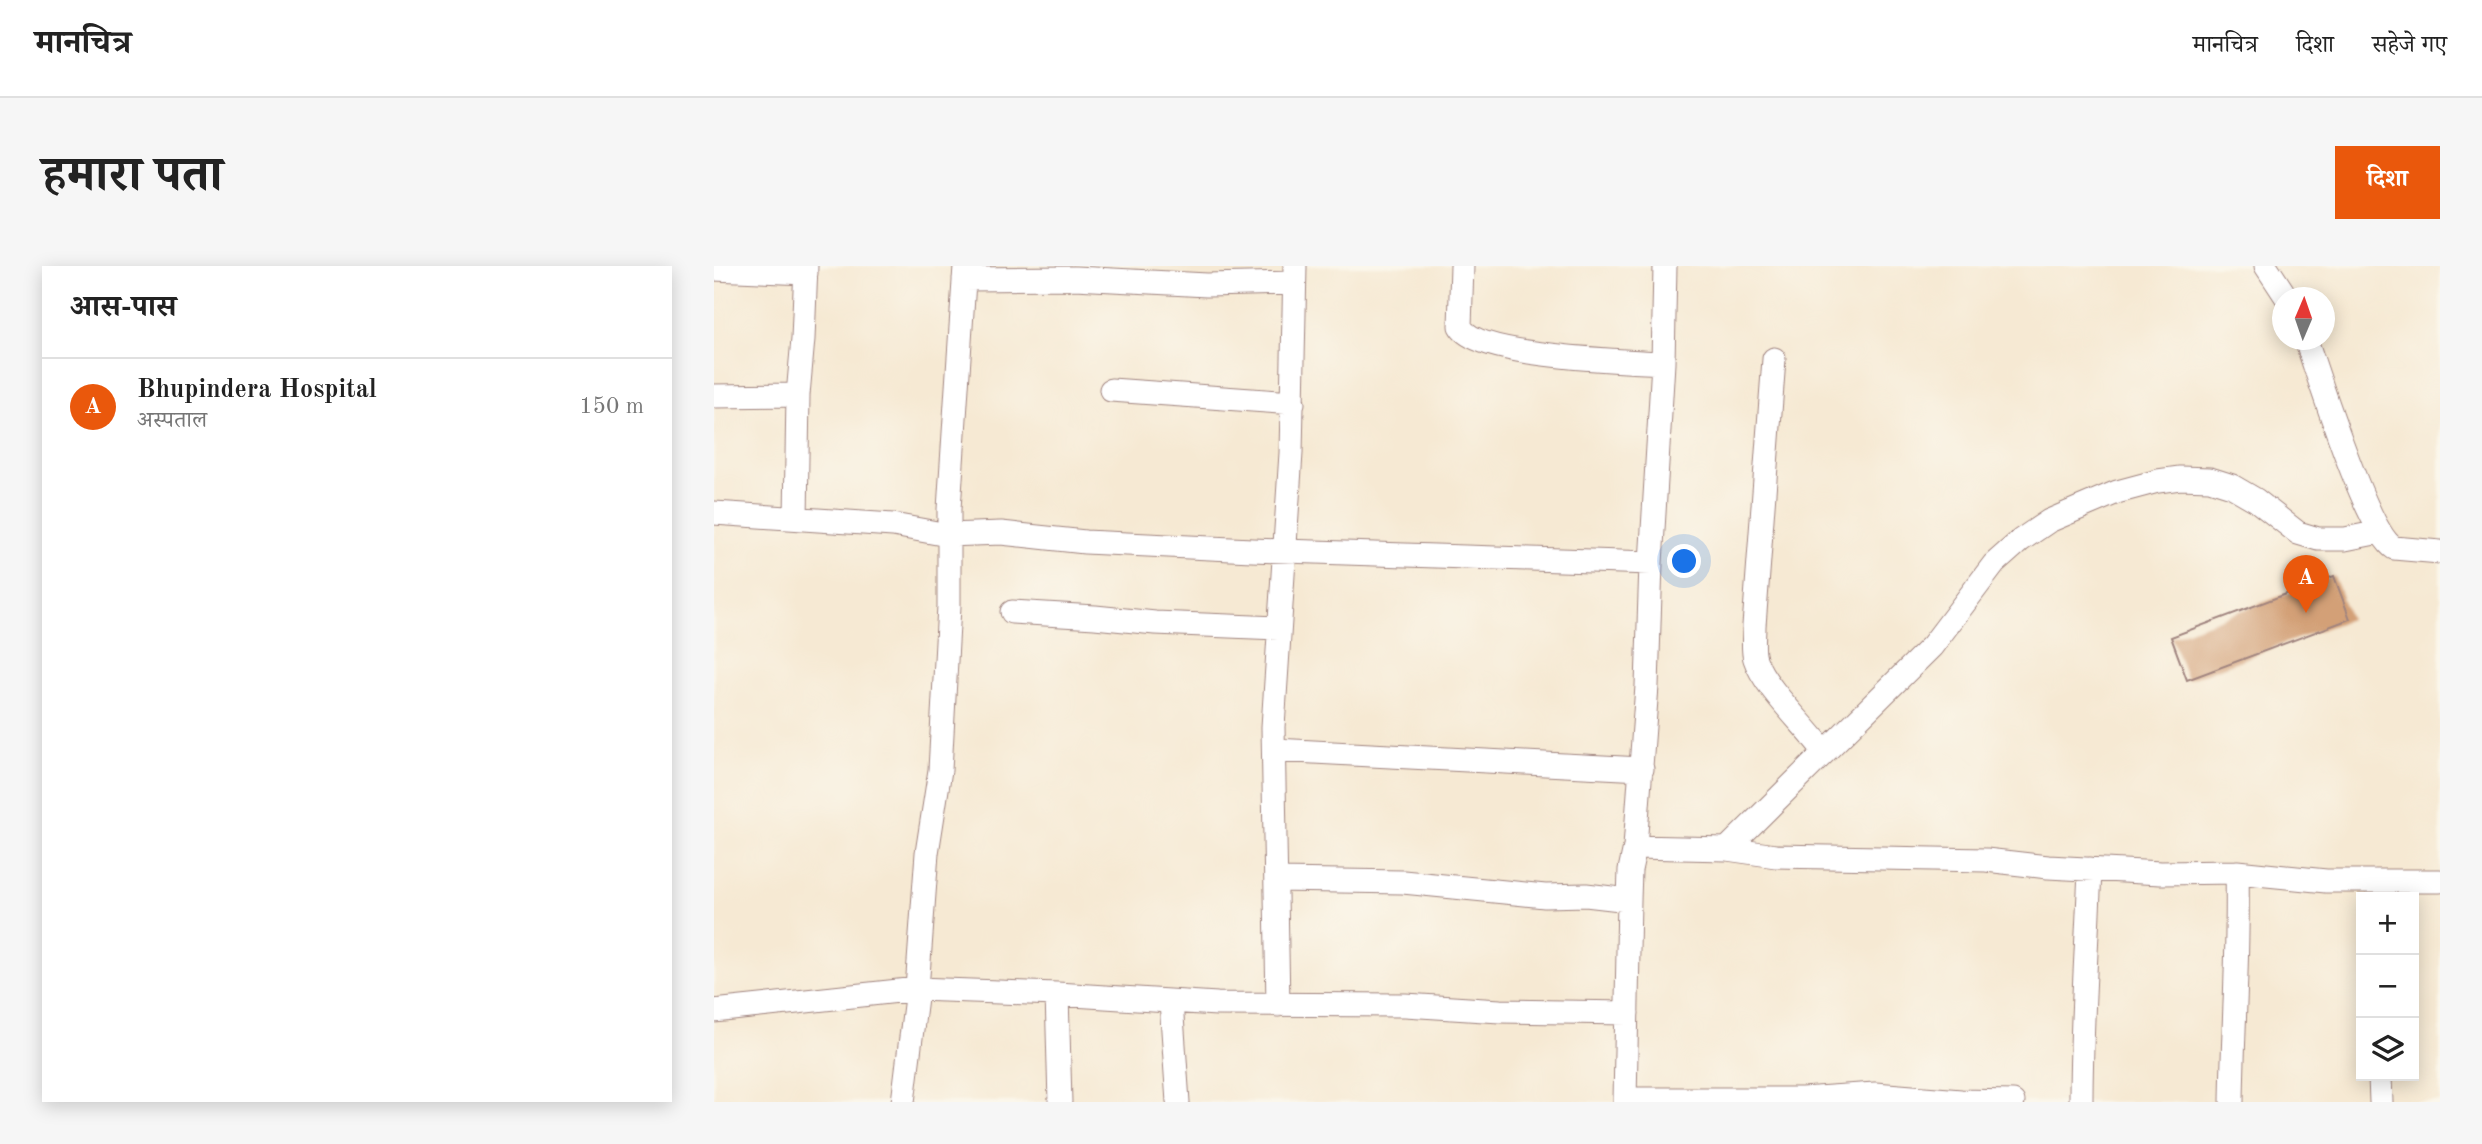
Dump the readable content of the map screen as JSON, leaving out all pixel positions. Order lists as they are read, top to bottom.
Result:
{
  "north": "top",
  "page": {
    "header": "मानचित्र",
    "nav": ["मानचित्र", "दिशा", "सहेजे गए"],
    "title": "हमारा पता",
    "buttons": "दिशा",
    "heading": "आस-पास",
    "list": [
      {
        "mark": "A",
        "name": "Bhupindera Hospital",
        "note": "अस्पताल",
        "value": "150 m"
      }
    ],
    "pins": "A",
    "map_buttons": ["+", "−"]
  }
}
